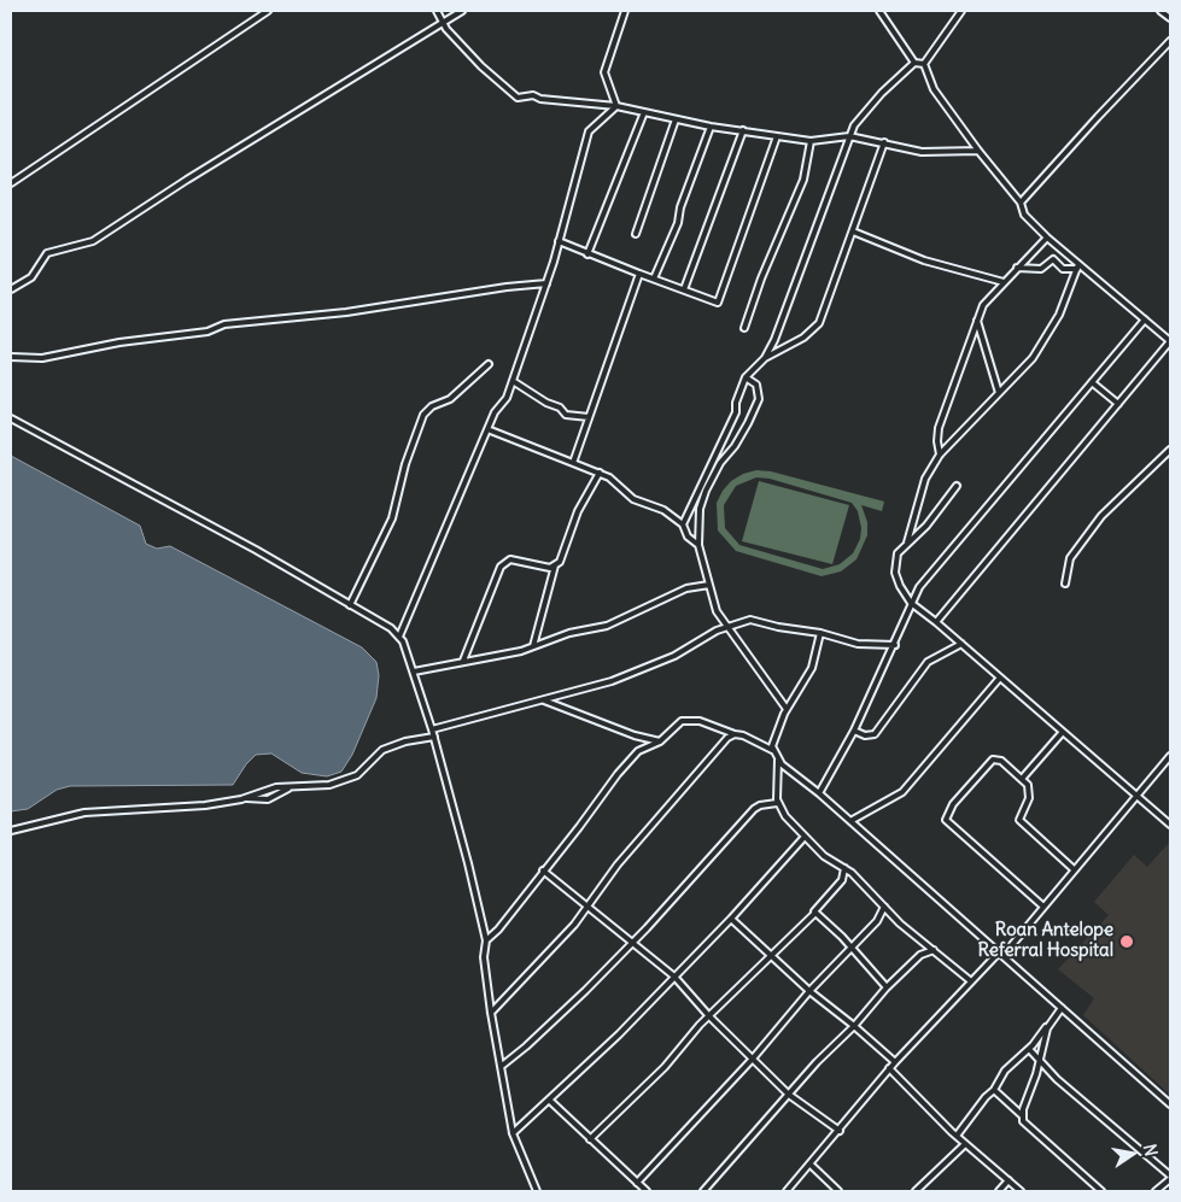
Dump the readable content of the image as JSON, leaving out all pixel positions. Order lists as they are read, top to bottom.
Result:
{
  "places": ["Roan Antelope Referral Hospital"],
  "north": "right"
}
